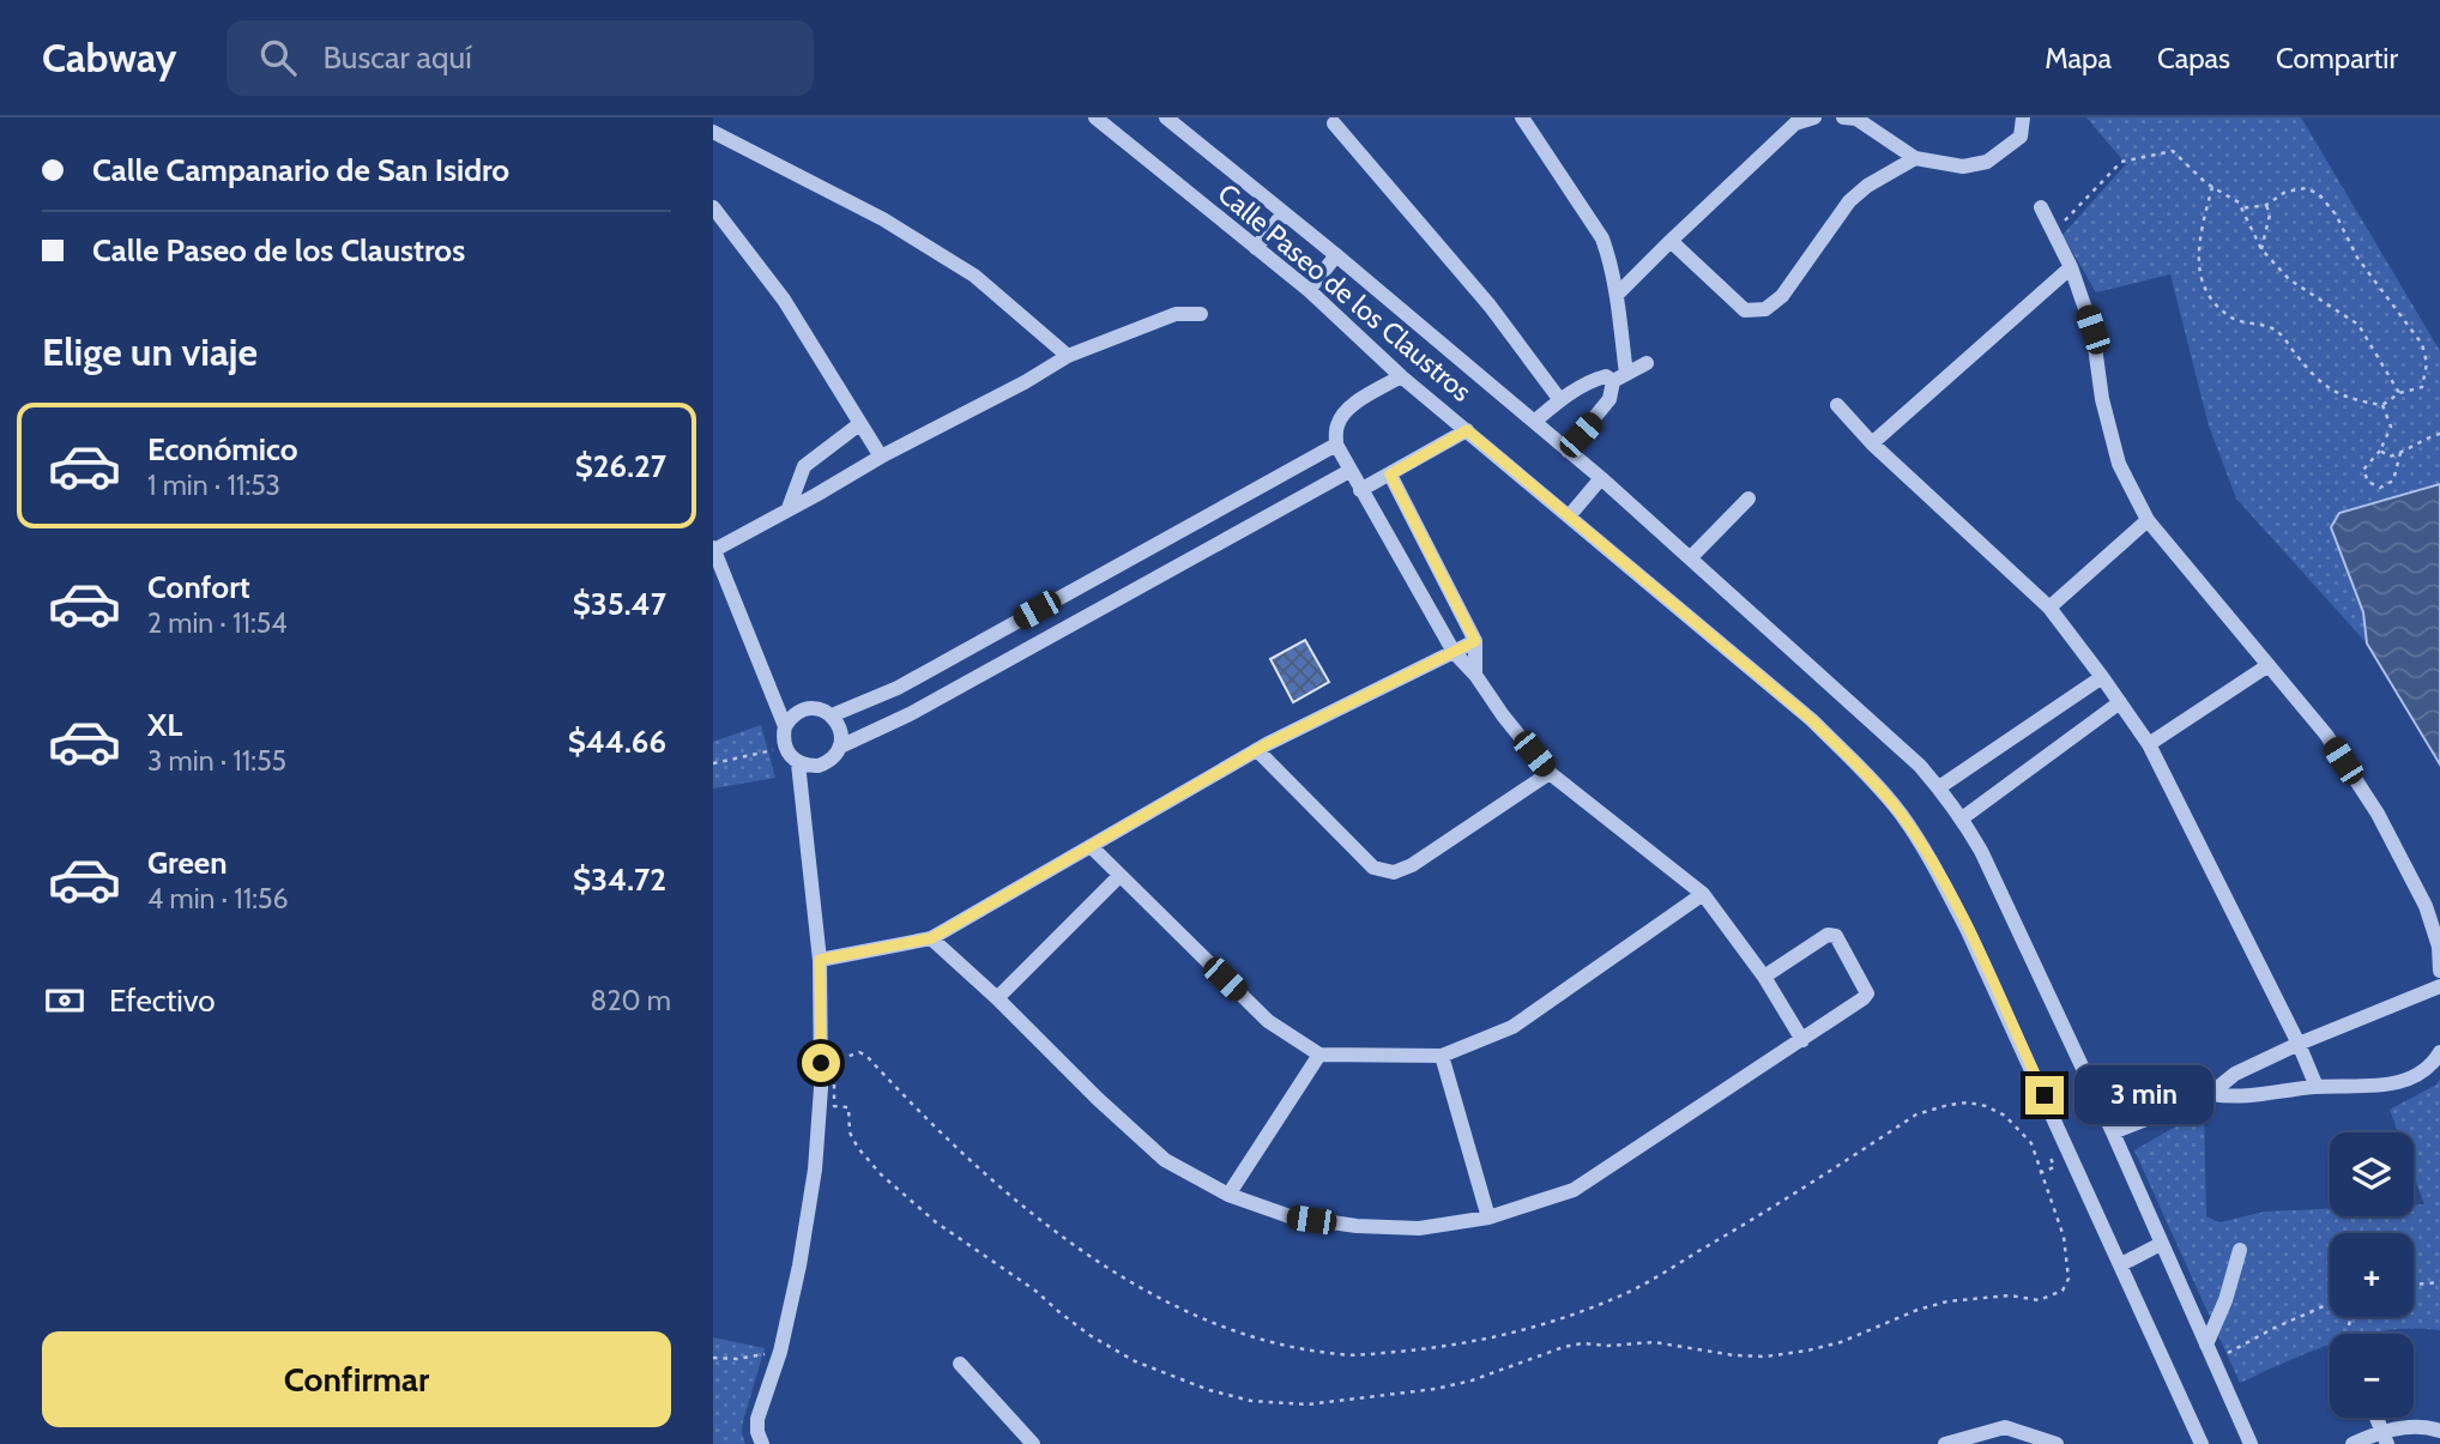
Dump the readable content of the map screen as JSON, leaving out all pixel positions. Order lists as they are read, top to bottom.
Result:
{
  "streets": {
    "street": ["Calle Paseo de los Claustros"]
  },
  "page": {
    "header": "Cabway",
    "search": "Buscar aquí",
    "nav": ["Mapa", "Capas", "Compartir"],
    "banner": ["Calle Campanario de San Isidro", "Calle Paseo de los Claustros"],
    "heading": "Elige un viaje",
    "list": [
      {
        "name": "Económico",
        "note": "1 min · 11:53",
        "value": "$26.27"
      },
      {
        "name": "Confort",
        "note": "2 min · 11:54",
        "value": "$35.47"
      },
      {
        "name": "XL",
        "note": "3 min · 11:55",
        "value": "$44.66"
      },
      {
        "name": "Green",
        "note": "4 min · 11:56",
        "value": "$34.72"
      }
    ],
    "pay": ["Efectivo", "820 m"],
    "bubble": "3 min",
    "map_buttons": ["+", "−"],
    "buttons": "Confirmar"
  }
}
